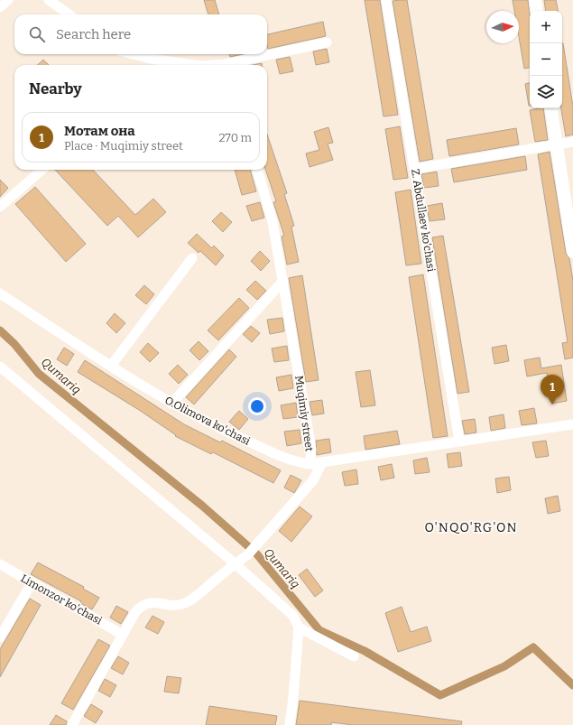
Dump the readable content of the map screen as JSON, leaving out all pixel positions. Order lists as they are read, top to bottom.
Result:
{
  "streets": {
    "street": [
      "Z. Abdullaev ko'chasi",
      "Muqimiy street",
      "O.Olimova ko'chasi",
      "Limonzor ko'chasi"
    ]
  },
  "crossings": [
    ["Z. Abdullaev ko'chasi", "Muqimiy street"],
    ["Muqimiy street", "O.Olimova ko'chasi"]
  ],
  "districts": ["O'NQO'RG'ON"],
  "water": ["Qumariq"],
  "north": "right",
  "page": {
    "map_buttons": ["+", "−"],
    "search": "Search here",
    "heading": "Nearby",
    "list": [
      {
        "mark": "1",
        "name": "Мотам она",
        "note": "Place · Muqimiy street",
        "value": "270 m"
      }
    ],
    "pins": "1"
  }
}
